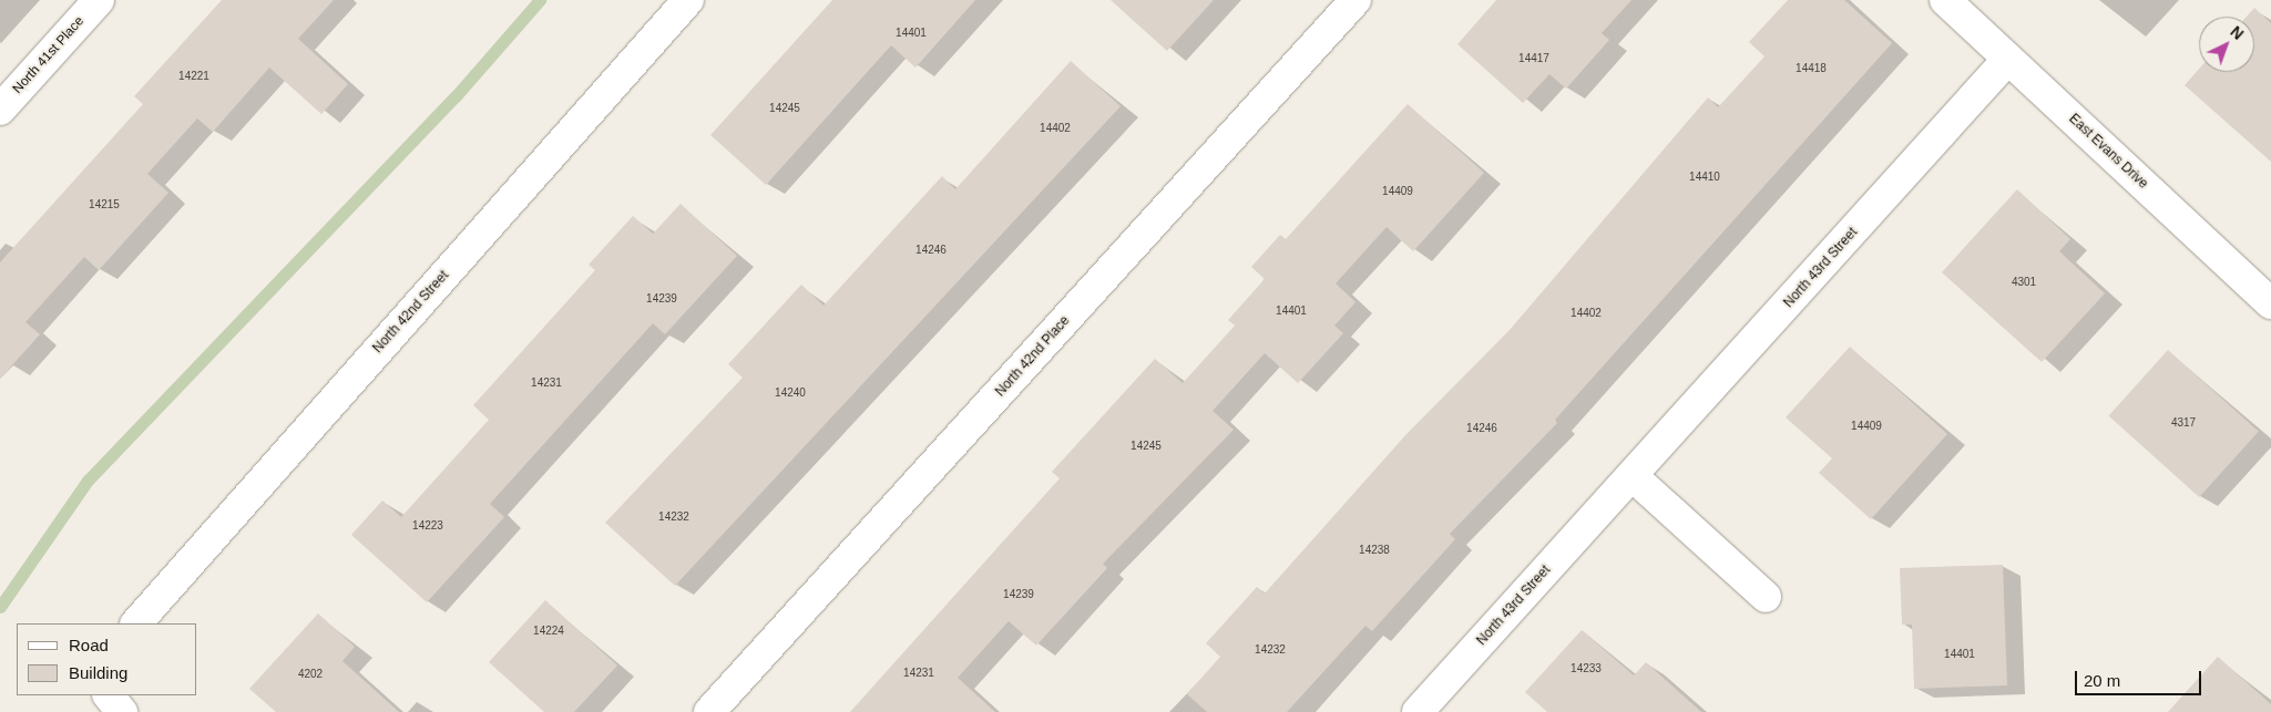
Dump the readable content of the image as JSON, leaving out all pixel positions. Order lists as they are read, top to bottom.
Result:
{
  "streets": {
    "street": [
      "North 41st Place",
      "East Evans Drive",
      "North 43rd Street",
      "North 42nd Street",
      "North 42nd Place"
    ]
  },
  "crossings": [
    ["East Evans Drive", "North 43rd Street"]
  ],
  "house_numbers": [
    "14401",
    "14417",
    "14418",
    "14221",
    "14245",
    "14402",
    "14410",
    "14409",
    "14215",
    "14246",
    "4301",
    "14239",
    "14401",
    "14402",
    "14231",
    "14240",
    "4317",
    "14409",
    "14246",
    "14245",
    "14232",
    "14223",
    "14238",
    "14239",
    "14224",
    "14232",
    "14401",
    "14233",
    "14231",
    "4202"
  ],
  "legend": ["Road", "Building"],
  "scale_bar": "20 m",
  "north": "top right"
}
